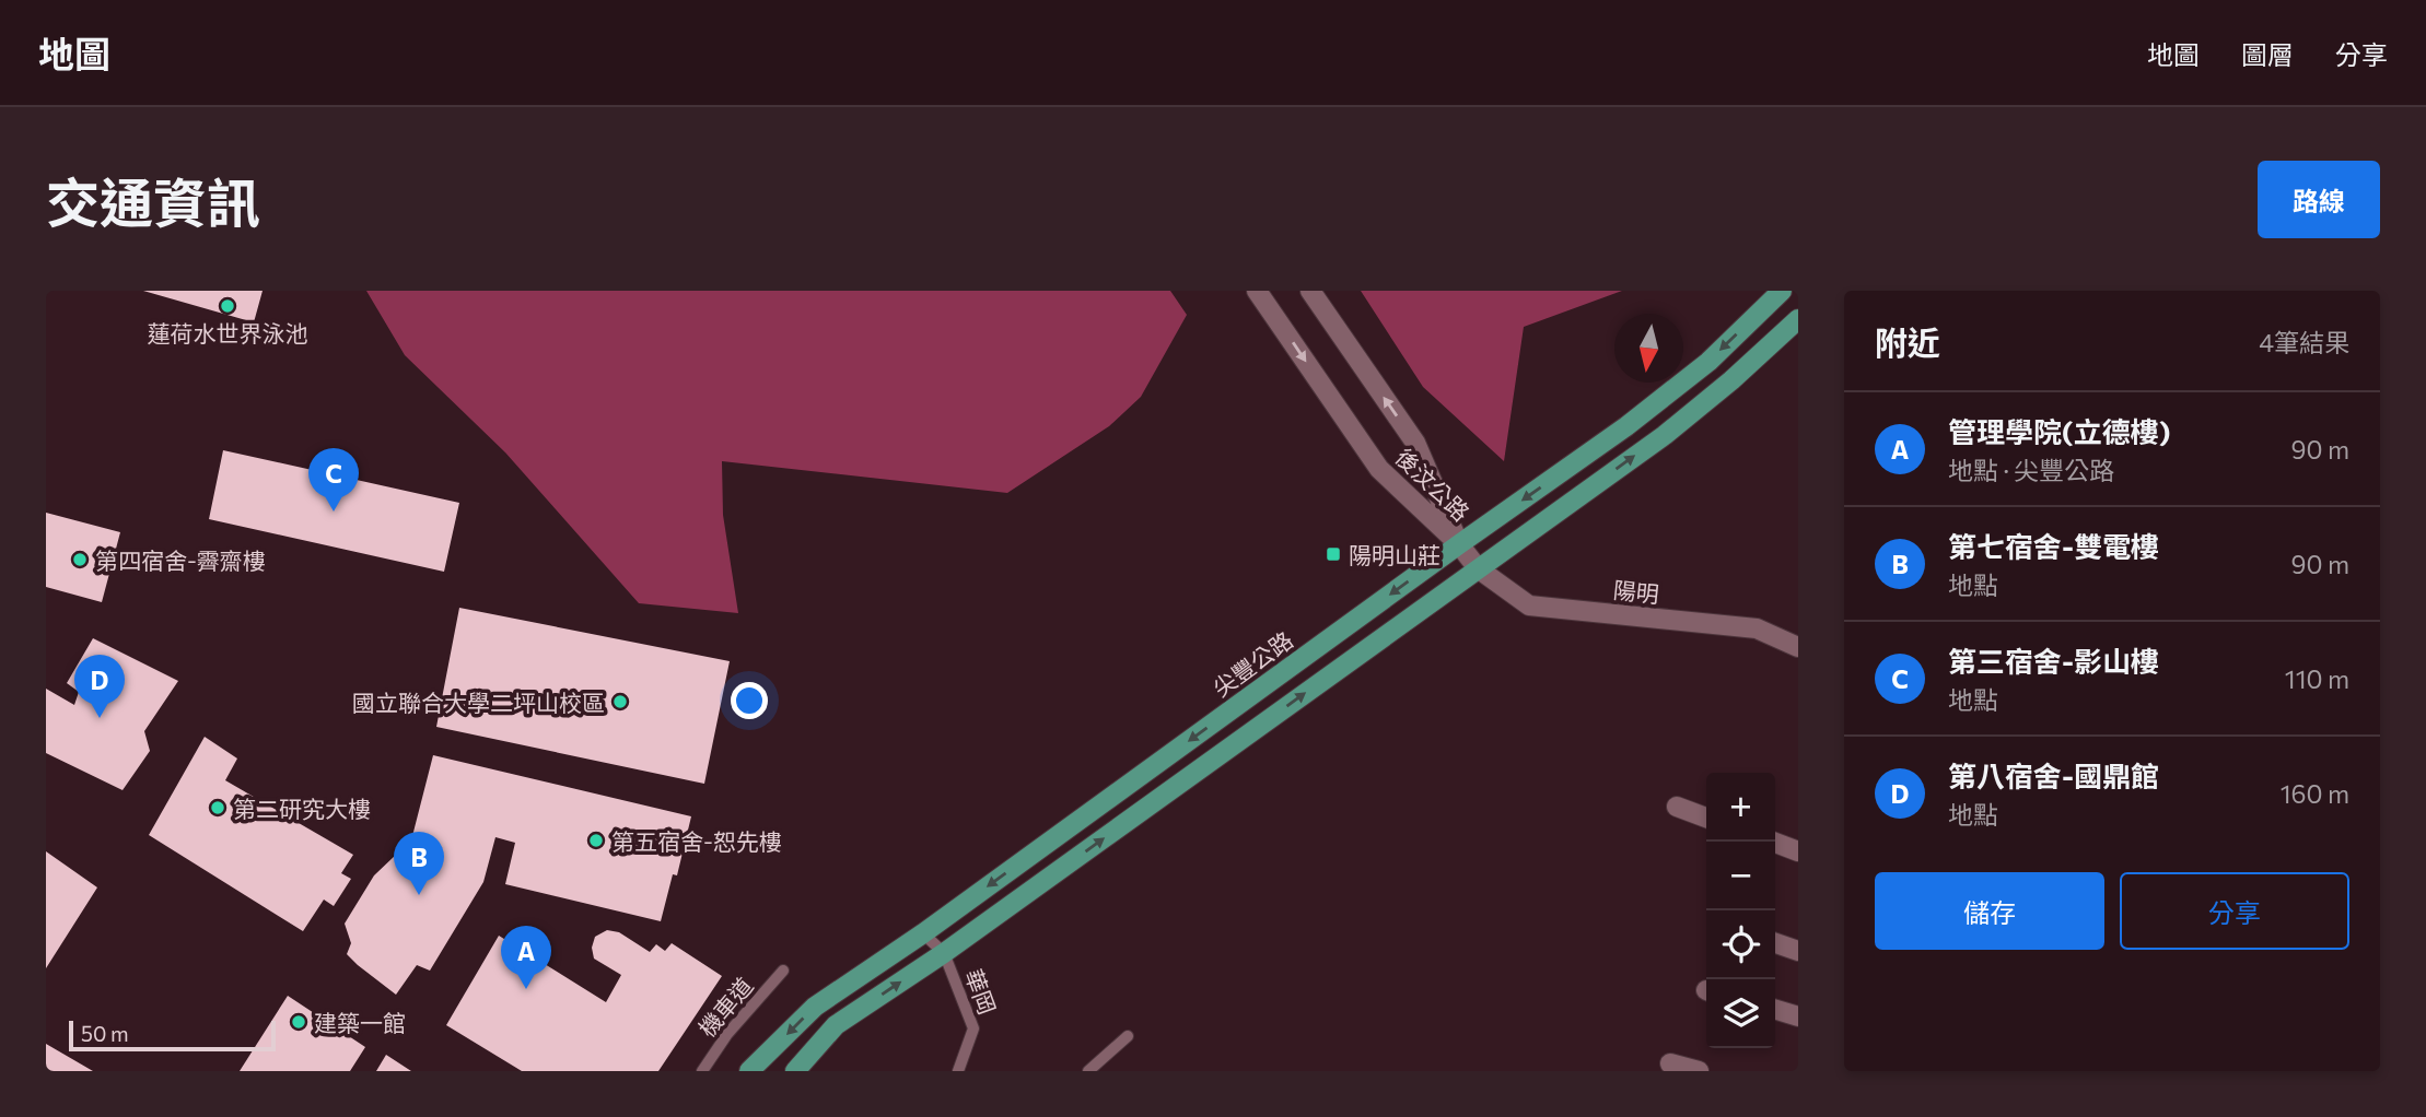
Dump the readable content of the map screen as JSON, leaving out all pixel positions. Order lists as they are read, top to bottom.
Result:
{
  "streets": {
    "main road": ["尖豐公路"],
    "street": ["後汶公路", "陽明"],
    "lane": ["華岡", "機車道"]
  },
  "crossings": [
    ["後汶公路", "陽明"],
    ["後汶公路", "尖豐公路"],
    ["陽明", "尖豐公路"],
    ["尖豐公路", "華岡"]
  ],
  "places": {
    "other": [
      "蓮荷水世界泳池",
      "第四宿舍-霽齋樓",
      "國立聯合大學二坪山校區",
      "第二研究大樓",
      "第五宿舍-恕先樓",
      "建築一館"
    ],
    "transit": ["陽明山莊"]
  },
  "scale_bar": "50 m",
  "north": "bottom",
  "page": {
    "header": "地圖",
    "nav": ["地圖", "圖層", "分享"],
    "title": "交通資訊",
    "buttons": [
      "路線",
      ["儲存", "分享"]
    ],
    "heading": ["附近", "4筆結果"],
    "list": [
      {
        "mark": "A",
        "name": "管理學院(立德樓)",
        "note": "地點 · 尖豐公路",
        "value": "90 m"
      },
      {
        "mark": "B",
        "name": "第七宿舍-雙電樓",
        "note": "地點",
        "value": "90 m"
      },
      {
        "mark": "C",
        "name": "第三宿舍-影山樓",
        "note": "地點",
        "value": "110 m"
      },
      {
        "mark": "D",
        "name": "第八宿舍-國鼎館",
        "note": "地點",
        "value": "160 m"
      }
    ],
    "pins": [
      "C",
      "D",
      "B",
      "A"
    ],
    "map_buttons": ["+", "−"],
    "scale": "50 m"
  }
}
